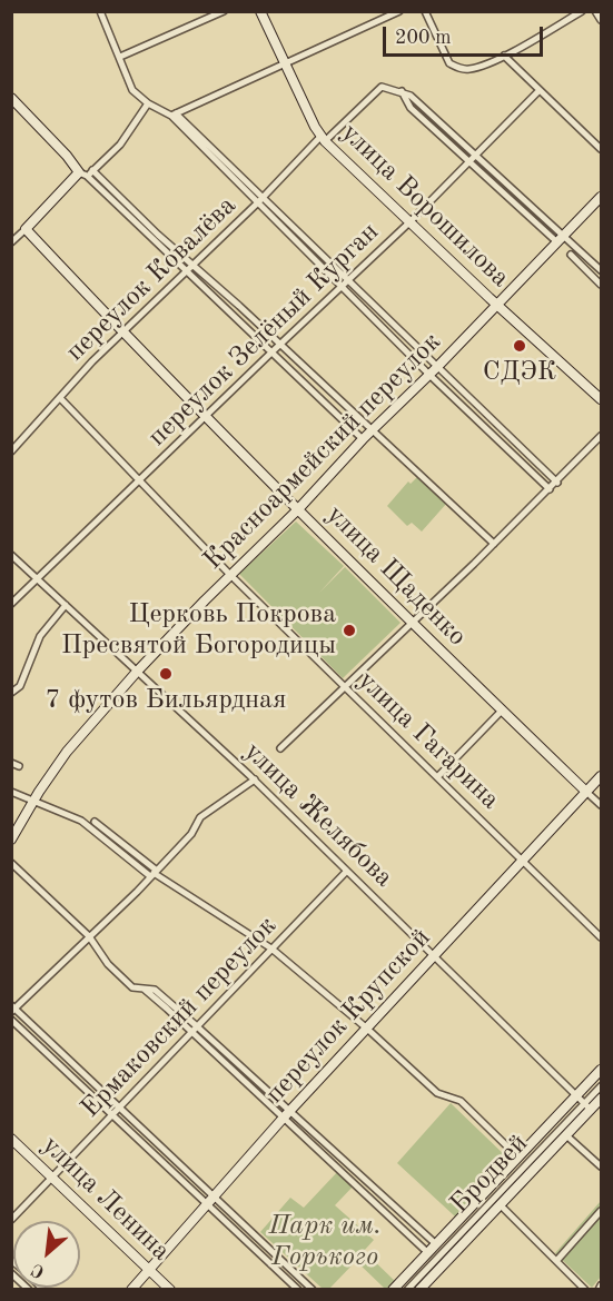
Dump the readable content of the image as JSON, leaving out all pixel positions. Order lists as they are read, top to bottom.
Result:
{
  "streets": {
    "street": [
      "улица Ворошилова",
      "переулок Ковалёва",
      "переулок Зелёный Курган",
      "Красноармейский переулок",
      "улица Щаденко",
      "улица Гагарина",
      "улица Желябова",
      "переулок Крупской",
      "Ермаковский переулок",
      "Бродвей",
      "улица Ленина"
    ]
  },
  "crossings": [
    ["улица Ворошилова", "переулок Ковалёва"],
    ["улица Ворошилова", "переулок Зелёный Курган"],
    ["улица Ворошилова", "Красноармейский переулок"],
    ["переулок Ковалёва", "улица Щаденко"],
    ["переулок Ковалёва", "улица Гагарина"],
    ["переулок Зелёный Курган", "улица Щаденко"],
    ["переулок Зелёный Курган", "улица Гагарина"],
    ["переулок Зелёный Курган", "улица Желябова"],
    ["Красноармейский переулок", "улица Щаденко"],
    ["Красноармейский переулок", "улица Гагарина"],
    ["Красноармейский переулок", "улица Желябова"],
    ["улица Щаденко", "переулок Крупской"],
    ["улица Гагарина", "переулок Крупской"],
    ["улица Желябова", "переулок Крупской"],
    ["улица Желябова", "Ермаковский переулок"],
    ["улица Желябова", "Бродвей"],
    ["переулок Крупской", "улица Ленина"],
    ["Ермаковский переулок", "улица Ленина"]
  ],
  "parks": ["Парк им. Горького"],
  "places": ["СДЭК", "Церковь Покрова Пресвятой Богородицы", "7 футов Бильярдная"],
  "scale_bar": "200 m",
  "north": "bottom left"
}
